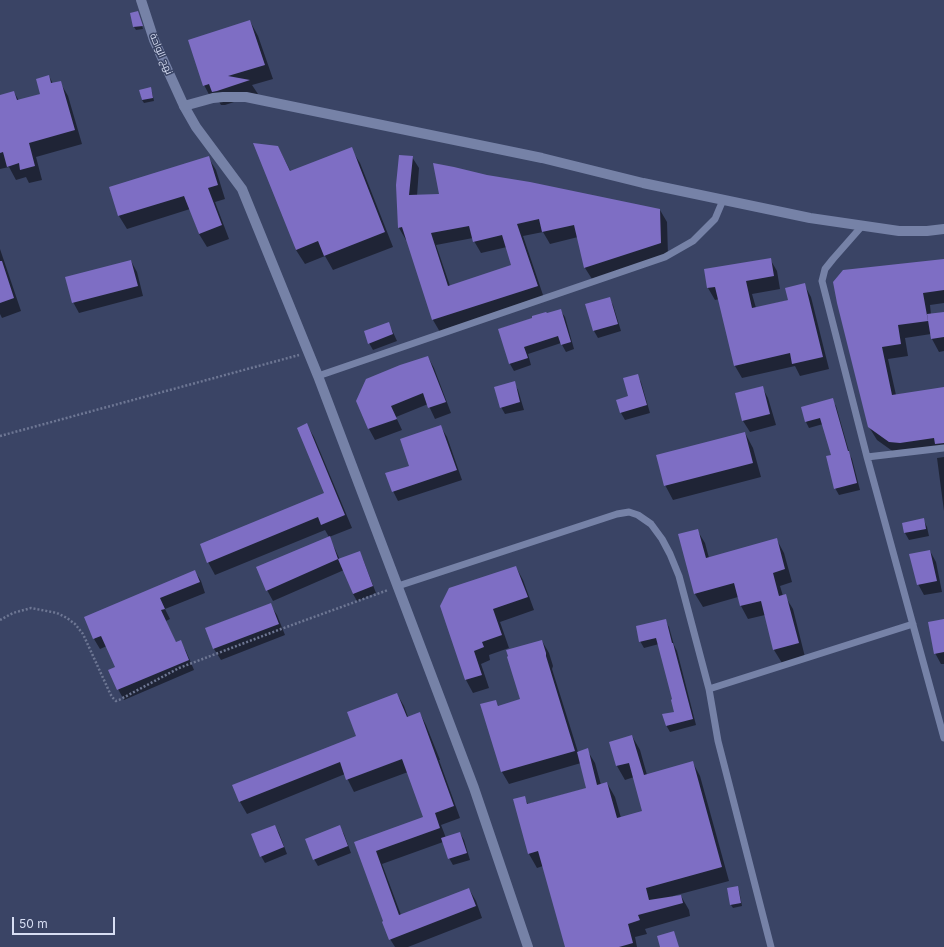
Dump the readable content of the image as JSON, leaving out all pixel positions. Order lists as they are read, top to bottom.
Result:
{
  "streets": {
    "street": ["نهج الواحة"]
  },
  "scale_bar": "50 m"
}
